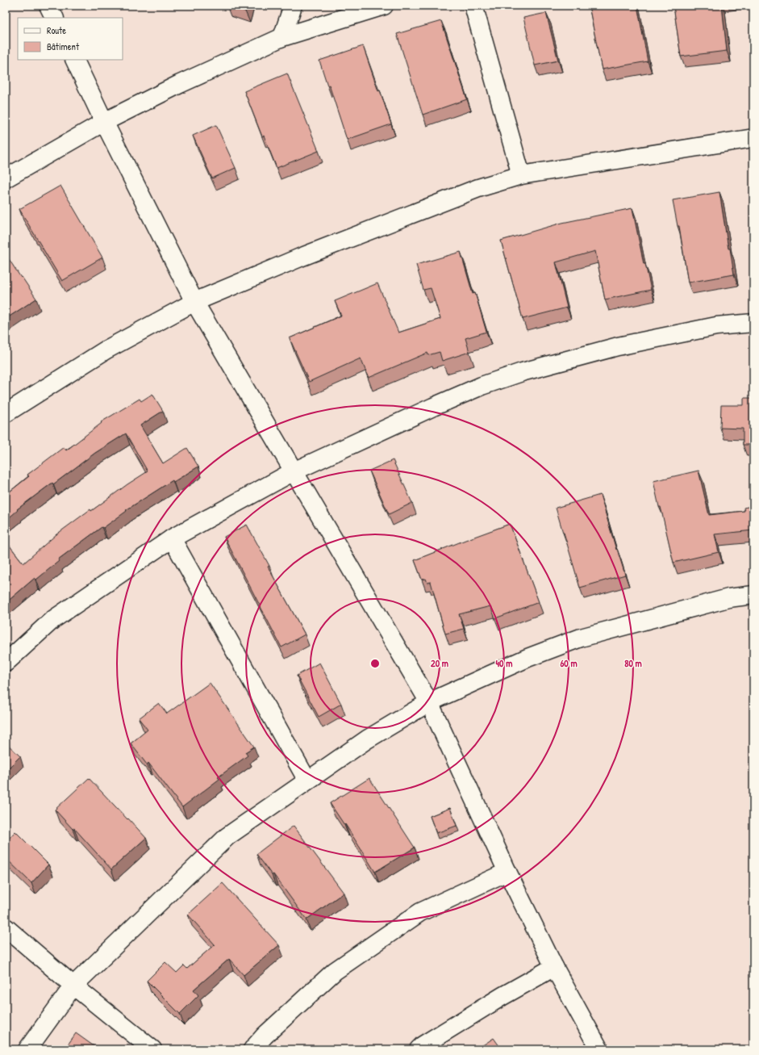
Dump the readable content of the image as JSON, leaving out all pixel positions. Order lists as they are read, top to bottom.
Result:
{
  "legend": ["Route", "Bâtiment"],
  "rings": [
    "20 m",
    "40 m",
    "60 m",
    "80 m"
  ]
}
